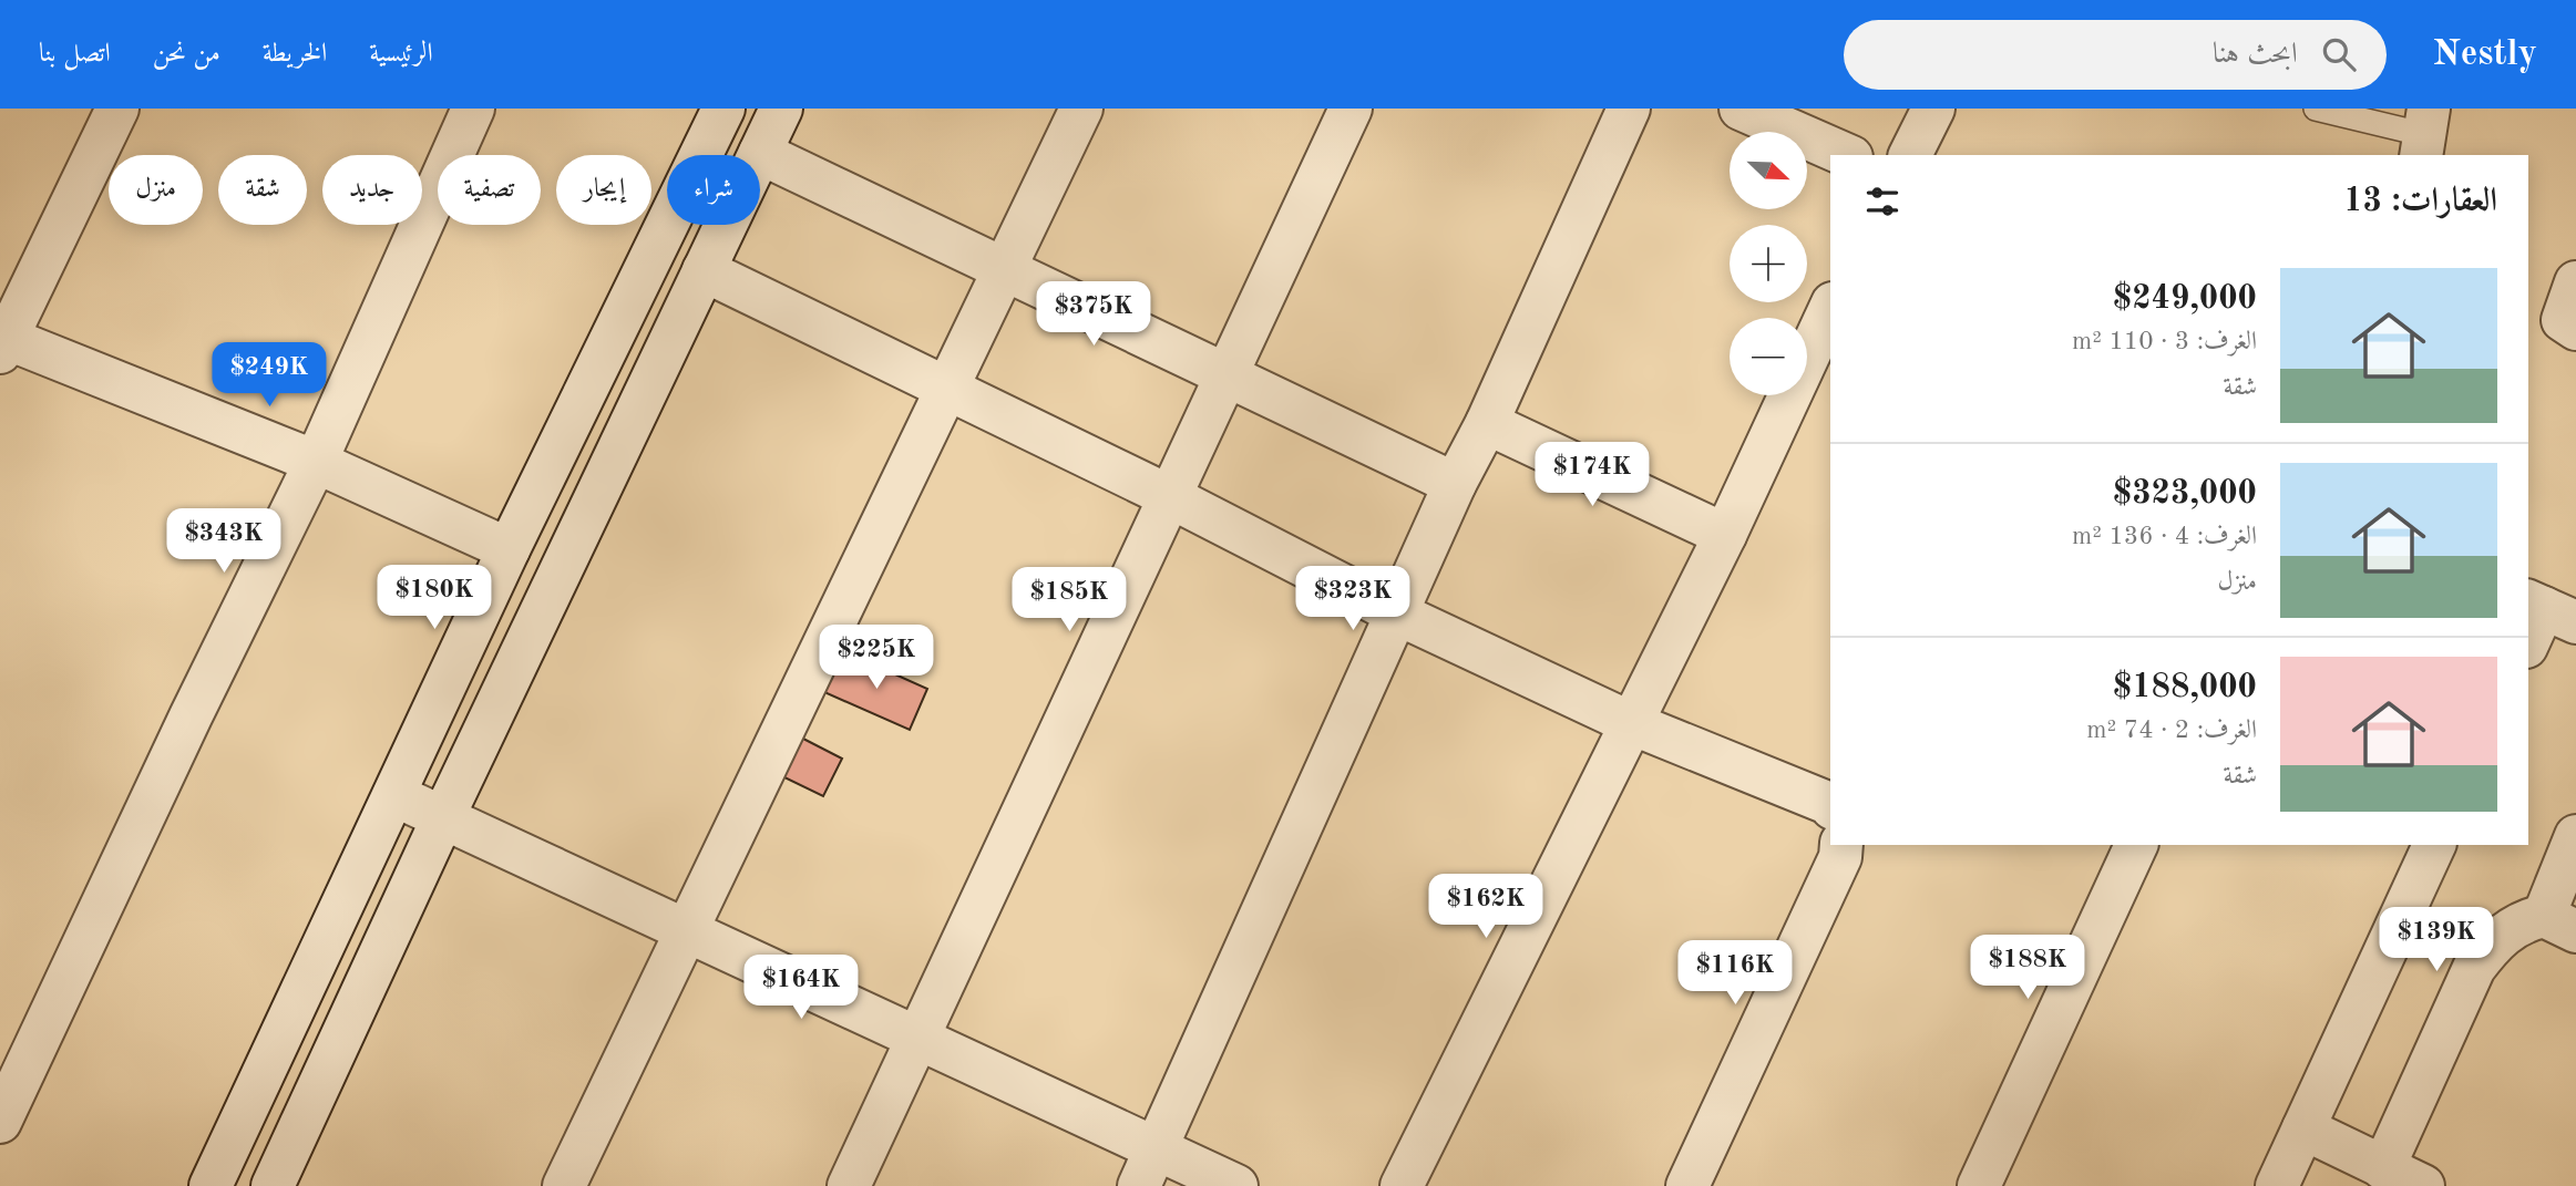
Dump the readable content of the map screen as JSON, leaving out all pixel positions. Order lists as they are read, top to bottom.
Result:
{
  "north": "bottom right",
  "page": {
    "header": "Nestly",
    "search": "ابحث هنا",
    "nav": [
      "الرئيسية",
      "الخريطة",
      "من نحن",
      "اتصل بنا"
    ],
    "map_buttons": ["+", "−"],
    "chip": [
      "شراء",
      "إيجار",
      "تصفية",
      "جديد",
      "شقة",
      "منزل"
    ],
    "heading": "العقارات: 13",
    "list": [
      {
        "name": "$249,000",
        "note": "الغرف: 3 · 110 m² · شقة"
      },
      {
        "name": "$323,000",
        "note": "الغرف: 4 · 136 m² · منزل"
      },
      {
        "name": "$188,000",
        "note": "الغرف: 2 · 74 m² · شقة"
      }
    ],
    "price": [
      "$375K",
      "$249K",
      "$174K",
      "$343K",
      "$180K",
      "$323K",
      "$185K",
      "$225K",
      "$162K",
      "$139K",
      "$188K",
      "$116K",
      "$164K"
    ]
  }
}
